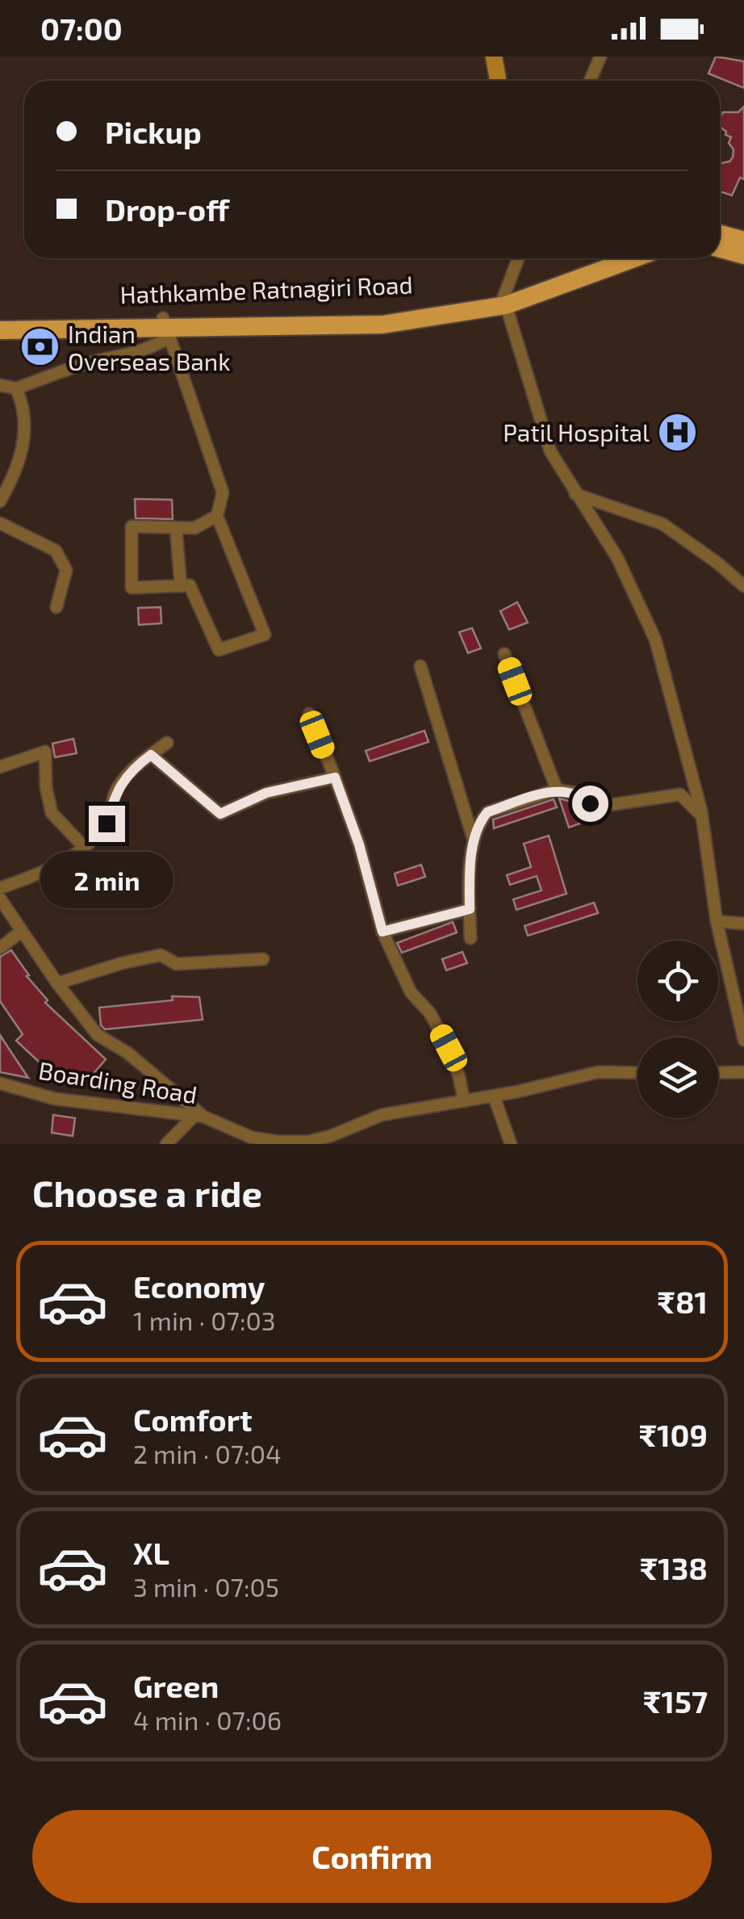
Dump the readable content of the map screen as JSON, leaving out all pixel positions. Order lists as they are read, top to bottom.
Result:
{
  "streets": {
    "main road": ["Hathkambe Ratnagiri Road"],
    "street": ["Boarding Road"]
  },
  "places": {
    "bank": ["Indian Overseas Bank"],
    "hospital": ["Patil Hospital"]
  },
  "page": {
    "status": "07:00",
    "banner": ["Pickup", "Drop-off"],
    "bubble": "2 min",
    "heading": "Choose a ride",
    "list": [
      {
        "name": "Economy",
        "note": "1 min · 07:03",
        "value": "₹81"
      },
      {
        "name": "Comfort",
        "note": "2 min · 07:04",
        "value": "₹109"
      },
      {
        "name": "XL",
        "note": "3 min · 07:05",
        "value": "₹138"
      },
      {
        "name": "Green",
        "note": "4 min · 07:06",
        "value": "₹157"
      }
    ],
    "buttons": "Confirm"
  }
}
